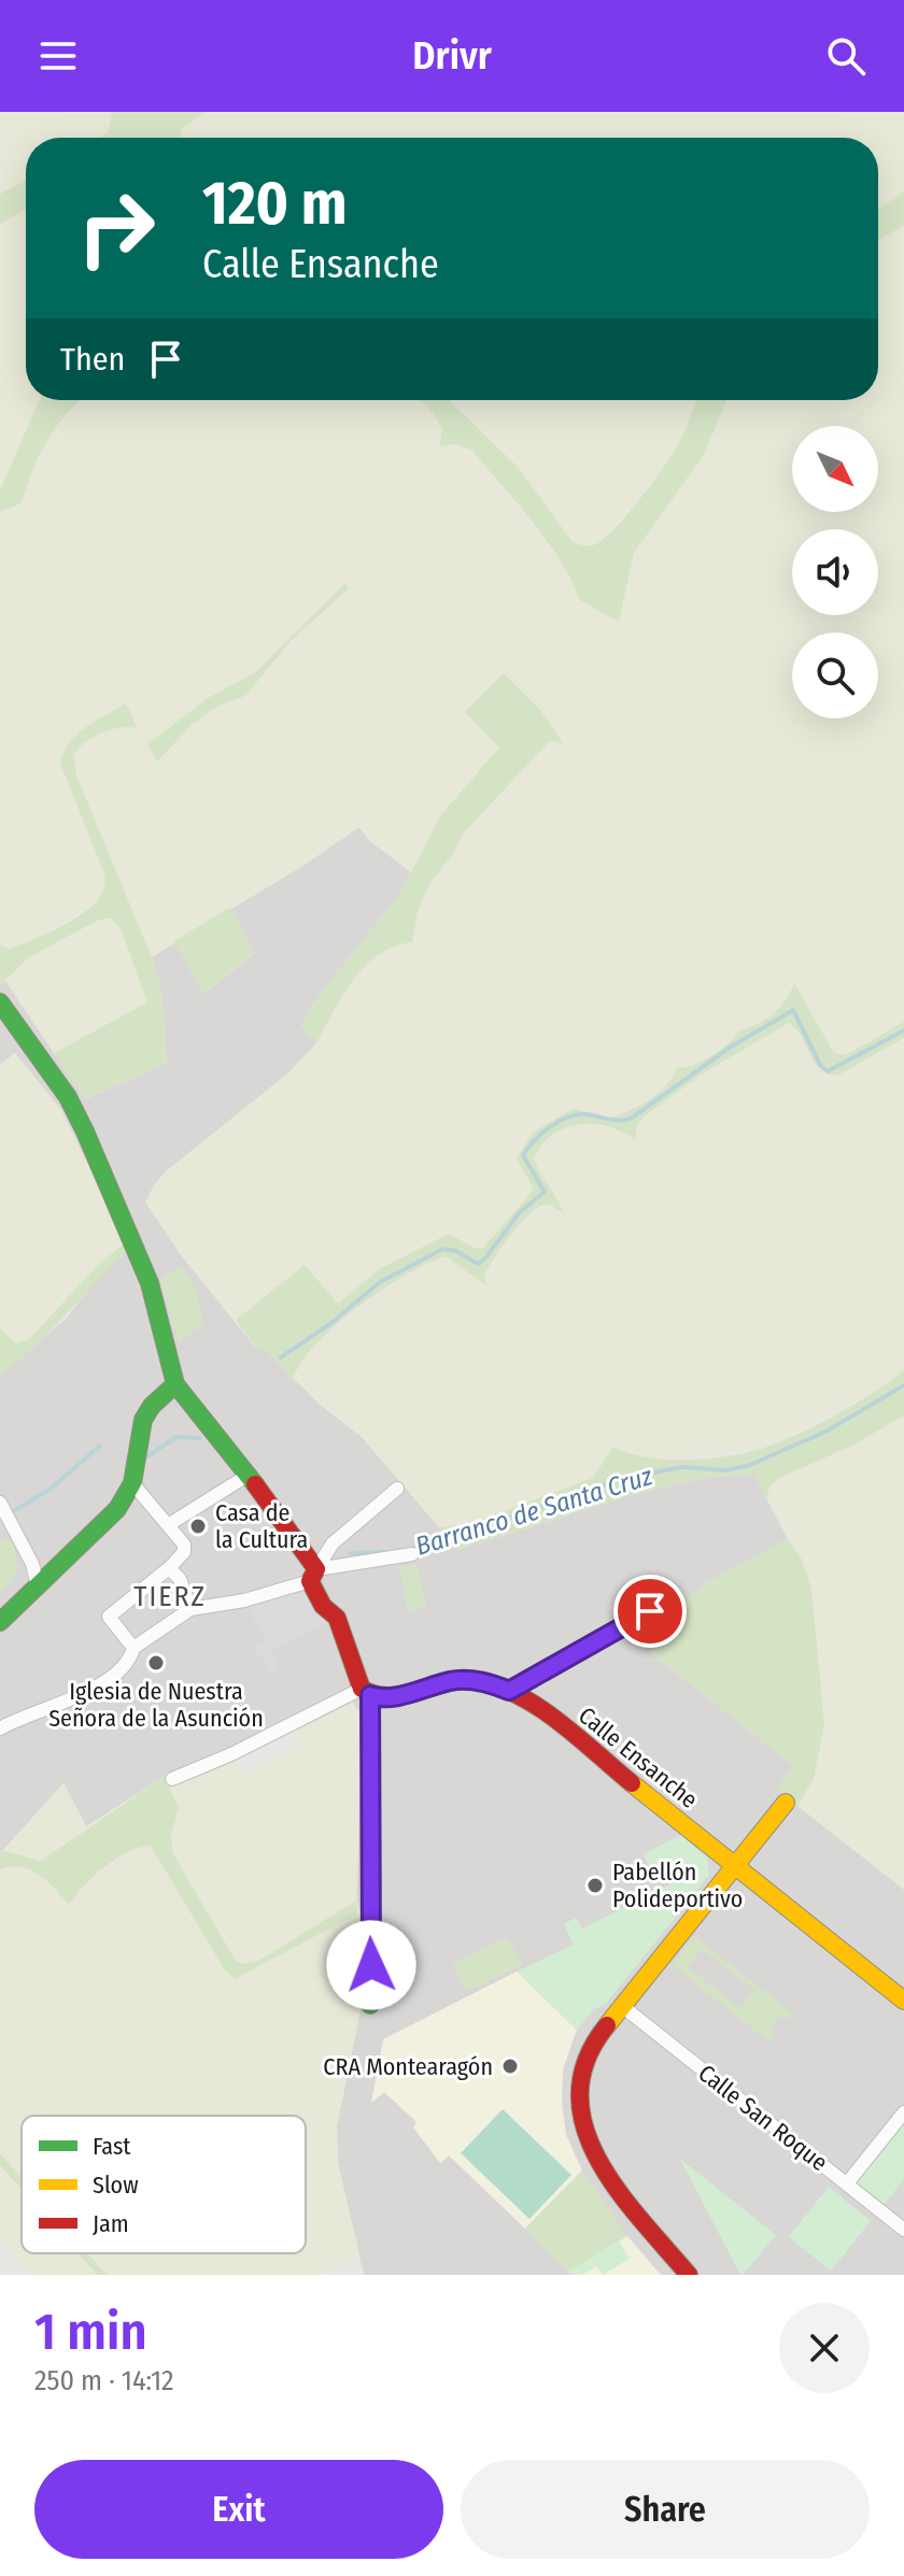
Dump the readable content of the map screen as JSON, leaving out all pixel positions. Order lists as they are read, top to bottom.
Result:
{
  "streets": {
    "street": ["Calle Ensanche", "Calle San Roque"]
  },
  "districts": ["TIERZ"],
  "water": ["Barranco de Santa Cruz"],
  "places": [
    "Casa de la Cultura",
    "Iglesia de Nuestra Señora de la Asunción",
    "Pabellón Polideportivo",
    "CRA Montearagón"
  ],
  "legend": ["Fast", "Slow", "Jam"],
  "north": "bottom right",
  "page": {
    "header": "Drivr",
    "turn": ["120 m", "Calle Ensanche"],
    "then": "Then",
    "heading": ["1 min", "250 m · 14:12"],
    "buttons": ["Exit", "Share"]
  }
}
